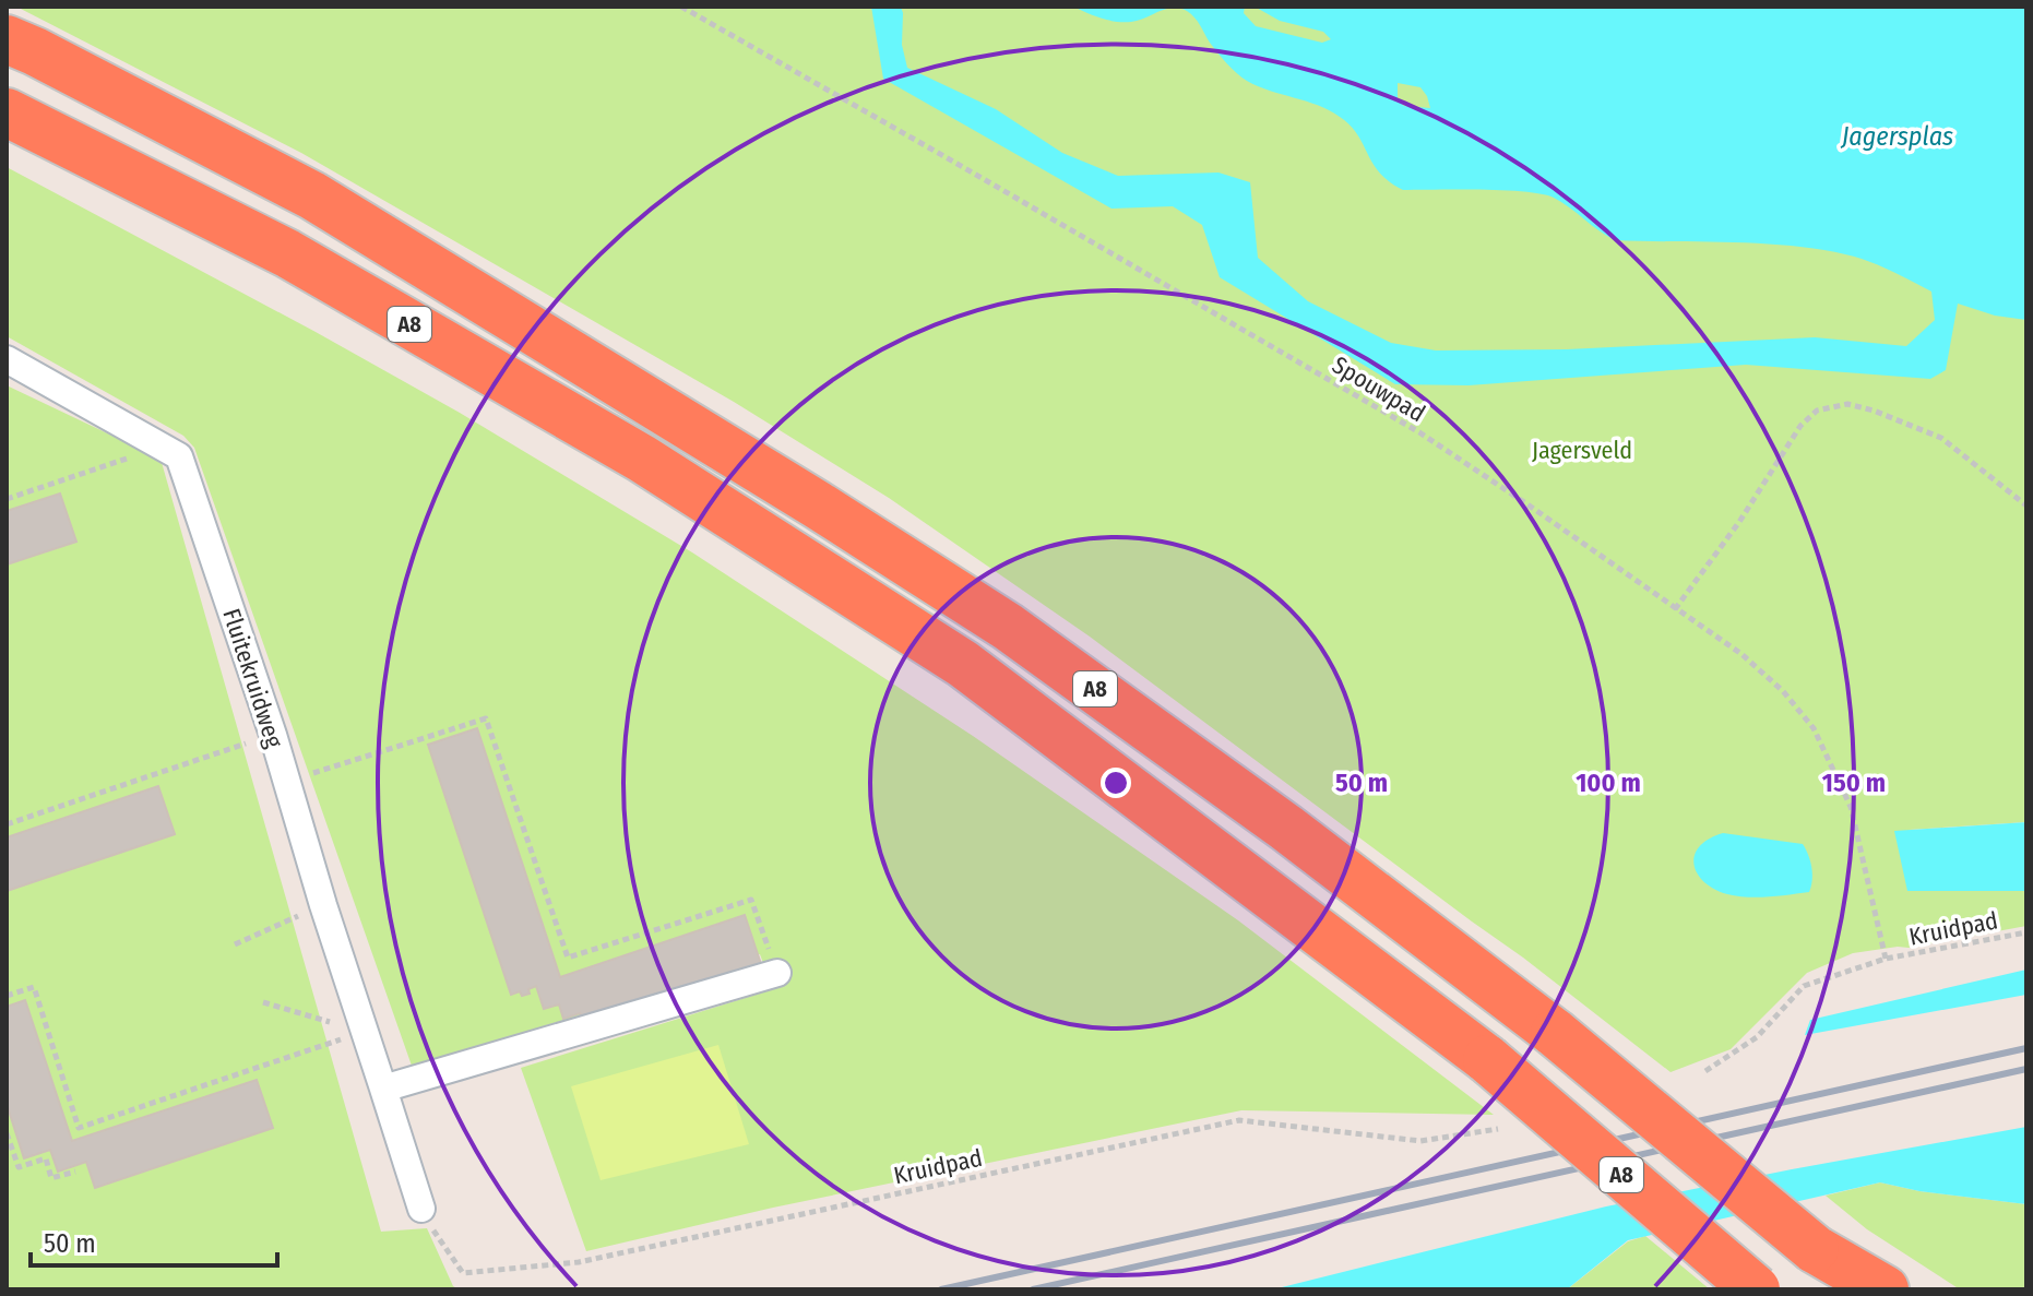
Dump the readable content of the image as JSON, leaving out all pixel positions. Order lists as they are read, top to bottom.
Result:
{
  "streets": {
    "highway": ["A8"],
    "street": ["Fluitekruidweg"],
    "path": ["Spouwpad", "Kruidpad"]
  },
  "crossings": [
    ["Spouwpad", "Kruidpad"],
    ["Fluitekruidweg", "Kruidpad"]
  ],
  "water": ["Jagersplas"],
  "parks": ["Jagersveld"],
  "scale_bar": "50 m",
  "rings": ["50 m", "100 m", "150 m"]
}
